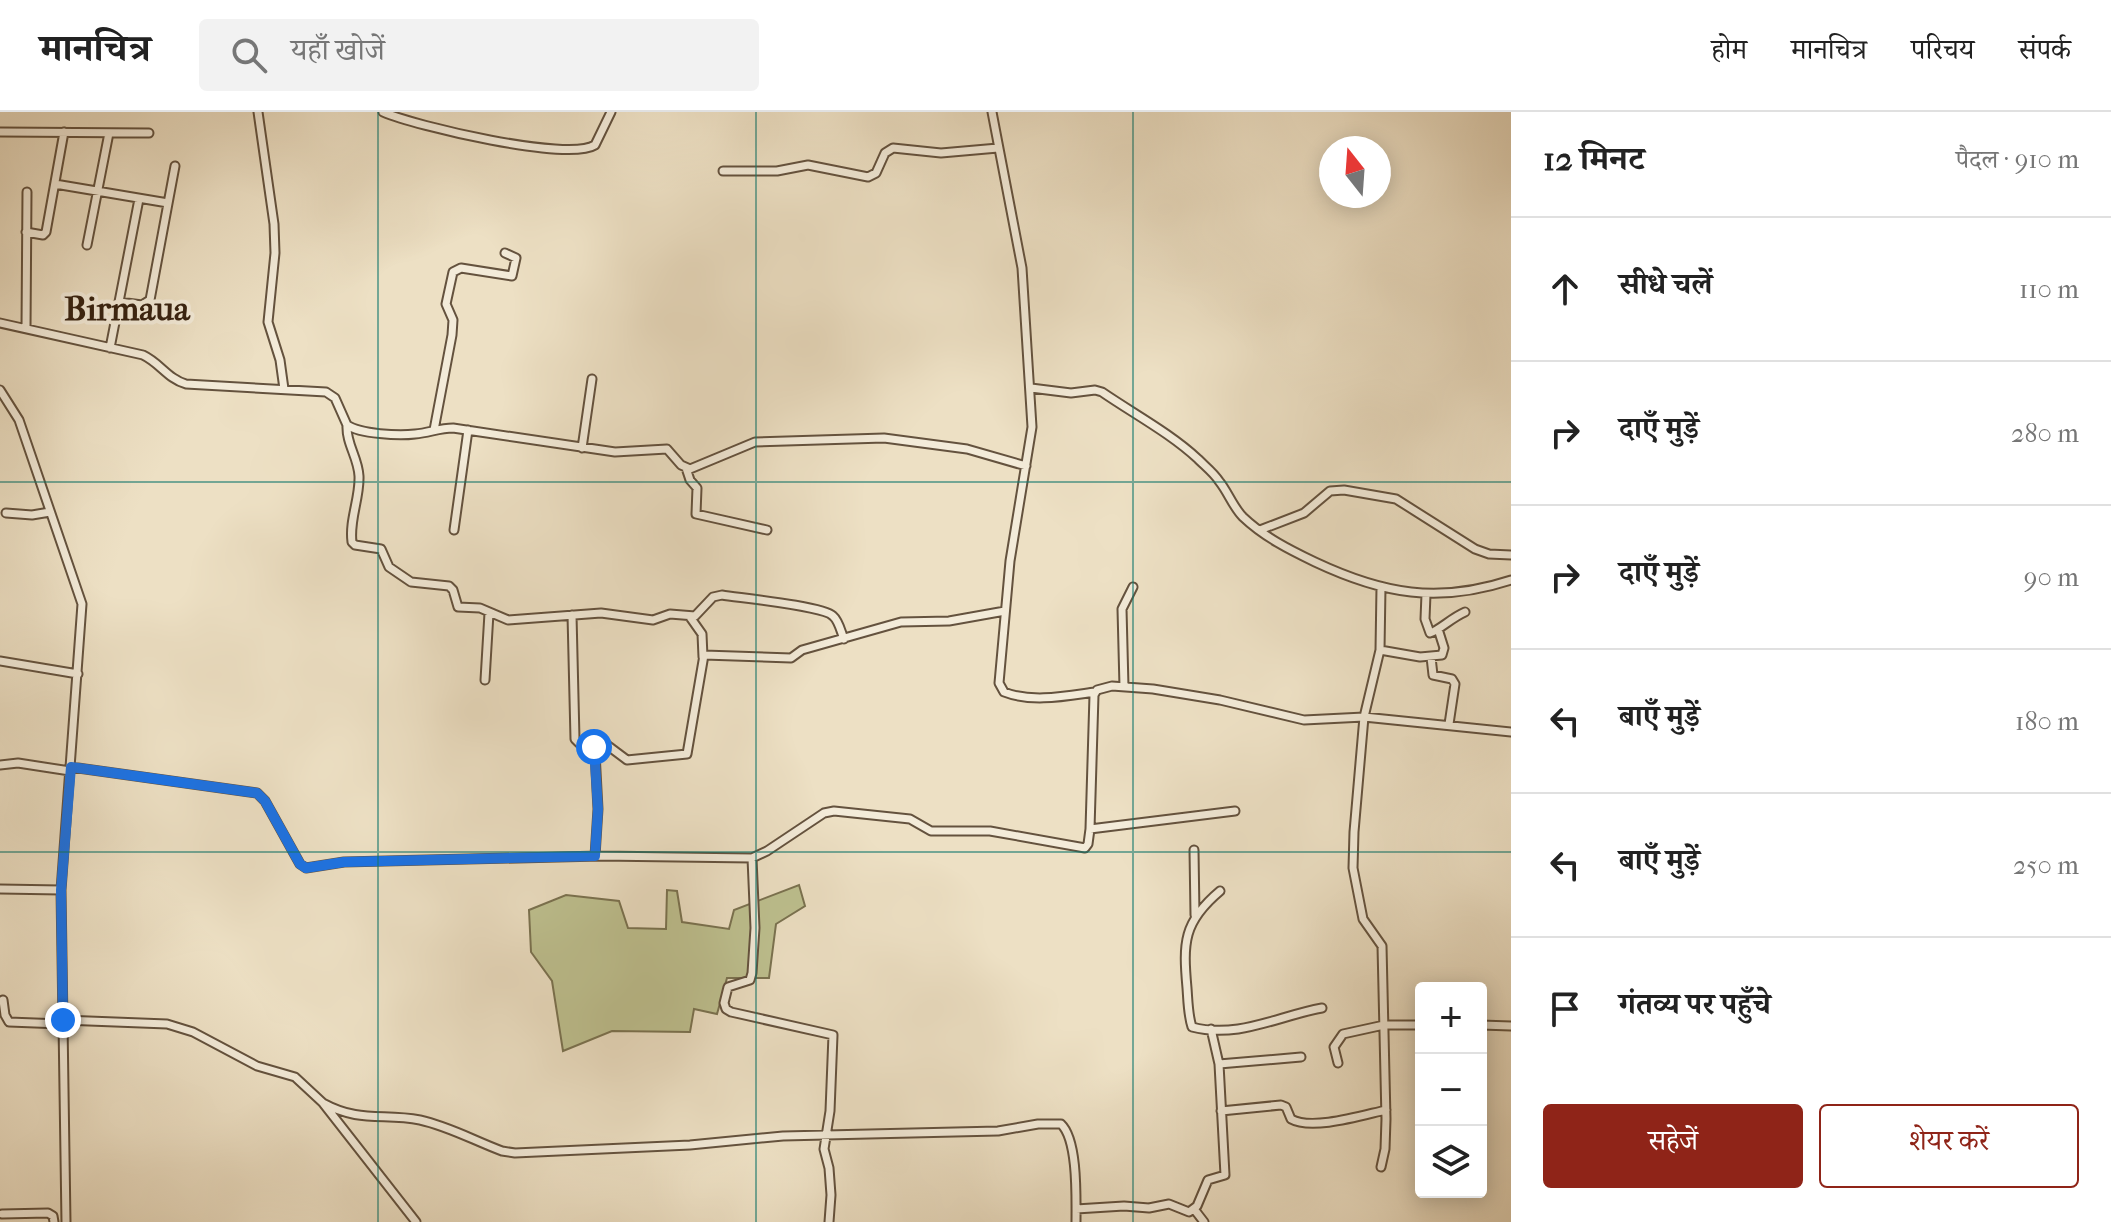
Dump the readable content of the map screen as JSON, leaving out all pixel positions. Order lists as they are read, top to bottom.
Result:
{
  "districts": ["Birmaua"],
  "north": "top",
  "page": {
    "header": "मानचित्र",
    "search": "यहाँ खोजें",
    "nav": [
      "होम",
      "मानचित्र",
      "परिचय",
      "संपर्क"
    ],
    "heading": ["12 मिनट", "पैदल · 910 m"],
    "list": [
      ["सीधे चलें", "110 m"],
      ["दाएँ मुड़ें", "280 m"],
      ["दाएँ मुड़ें", "90 m"],
      ["बाएँ मुड़ें", "180 m"],
      ["बाएँ मुड़ें", "250 m"],
      "गंतव्य पर पहुँचे"
    ],
    "map_buttons": ["+", "−"],
    "buttons": ["सहेजें", "शेयर करें"]
  }
}
